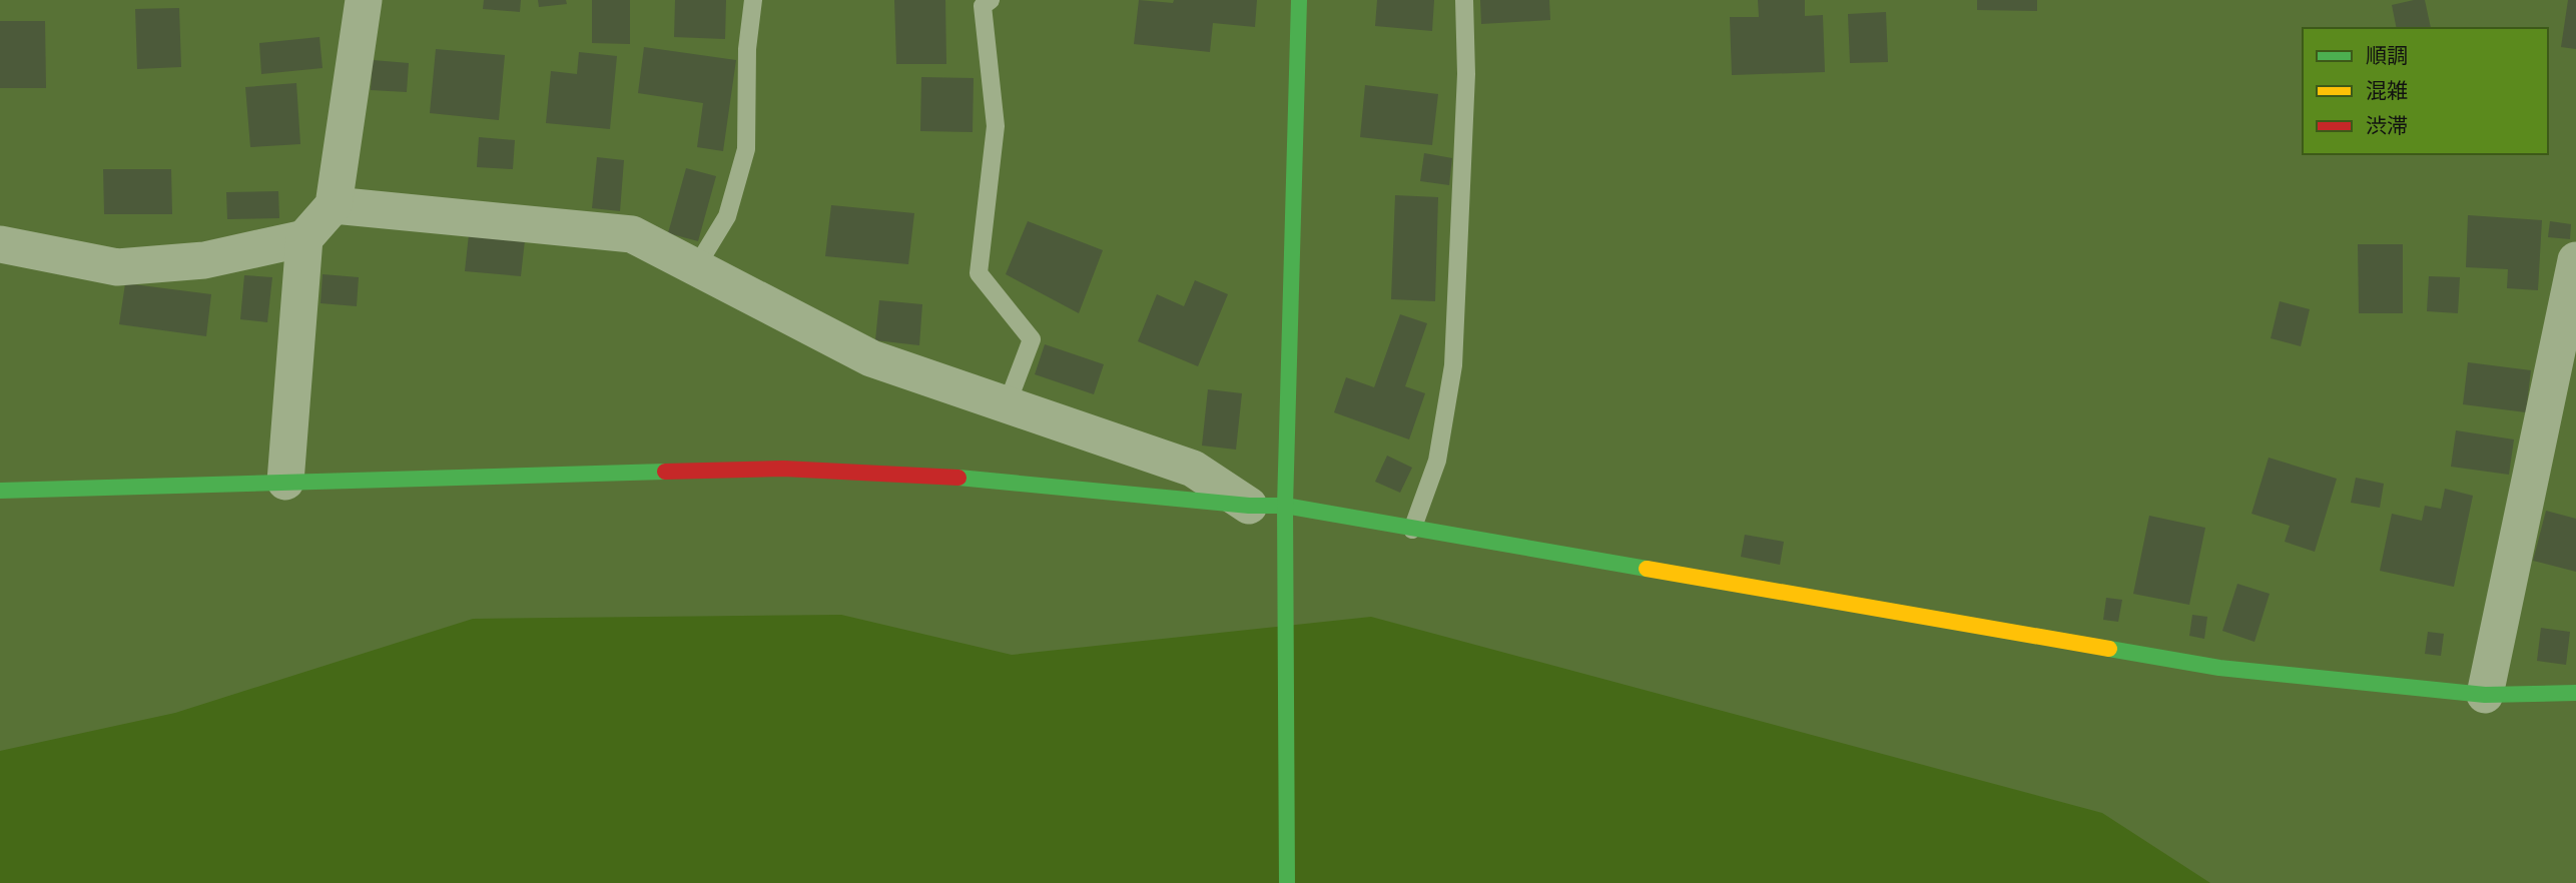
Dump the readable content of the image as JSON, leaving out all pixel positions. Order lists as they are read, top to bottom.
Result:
{
  "legend": ["順調", "混雑", "渋滞"]
}
